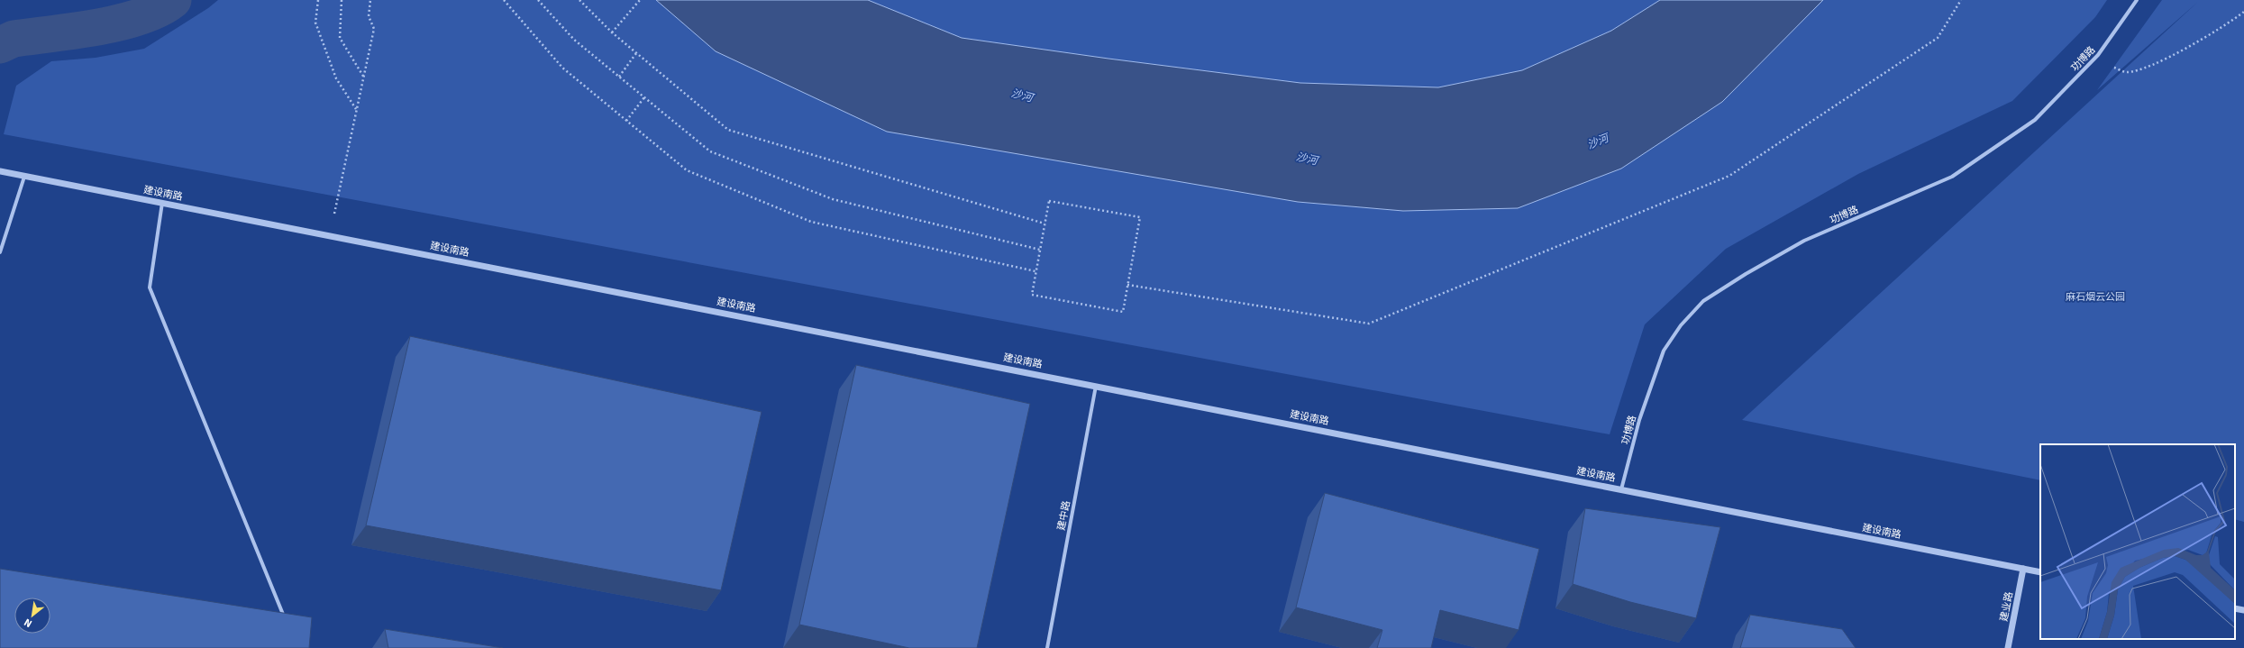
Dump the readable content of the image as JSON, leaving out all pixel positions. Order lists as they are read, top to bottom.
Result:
{
  "streets": {
    "street": [
      "功博路",
      "建设南路",
      "建中路",
      "建业路"
    ]
  },
  "crossings": [
    ["功博路", "建设南路"],
    ["建设南路", "建中路"],
    ["建设南路", "建业路"]
  ],
  "water": ["沙河"],
  "parks": ["麻石烟云公园"],
  "north": "bottom left"
}
